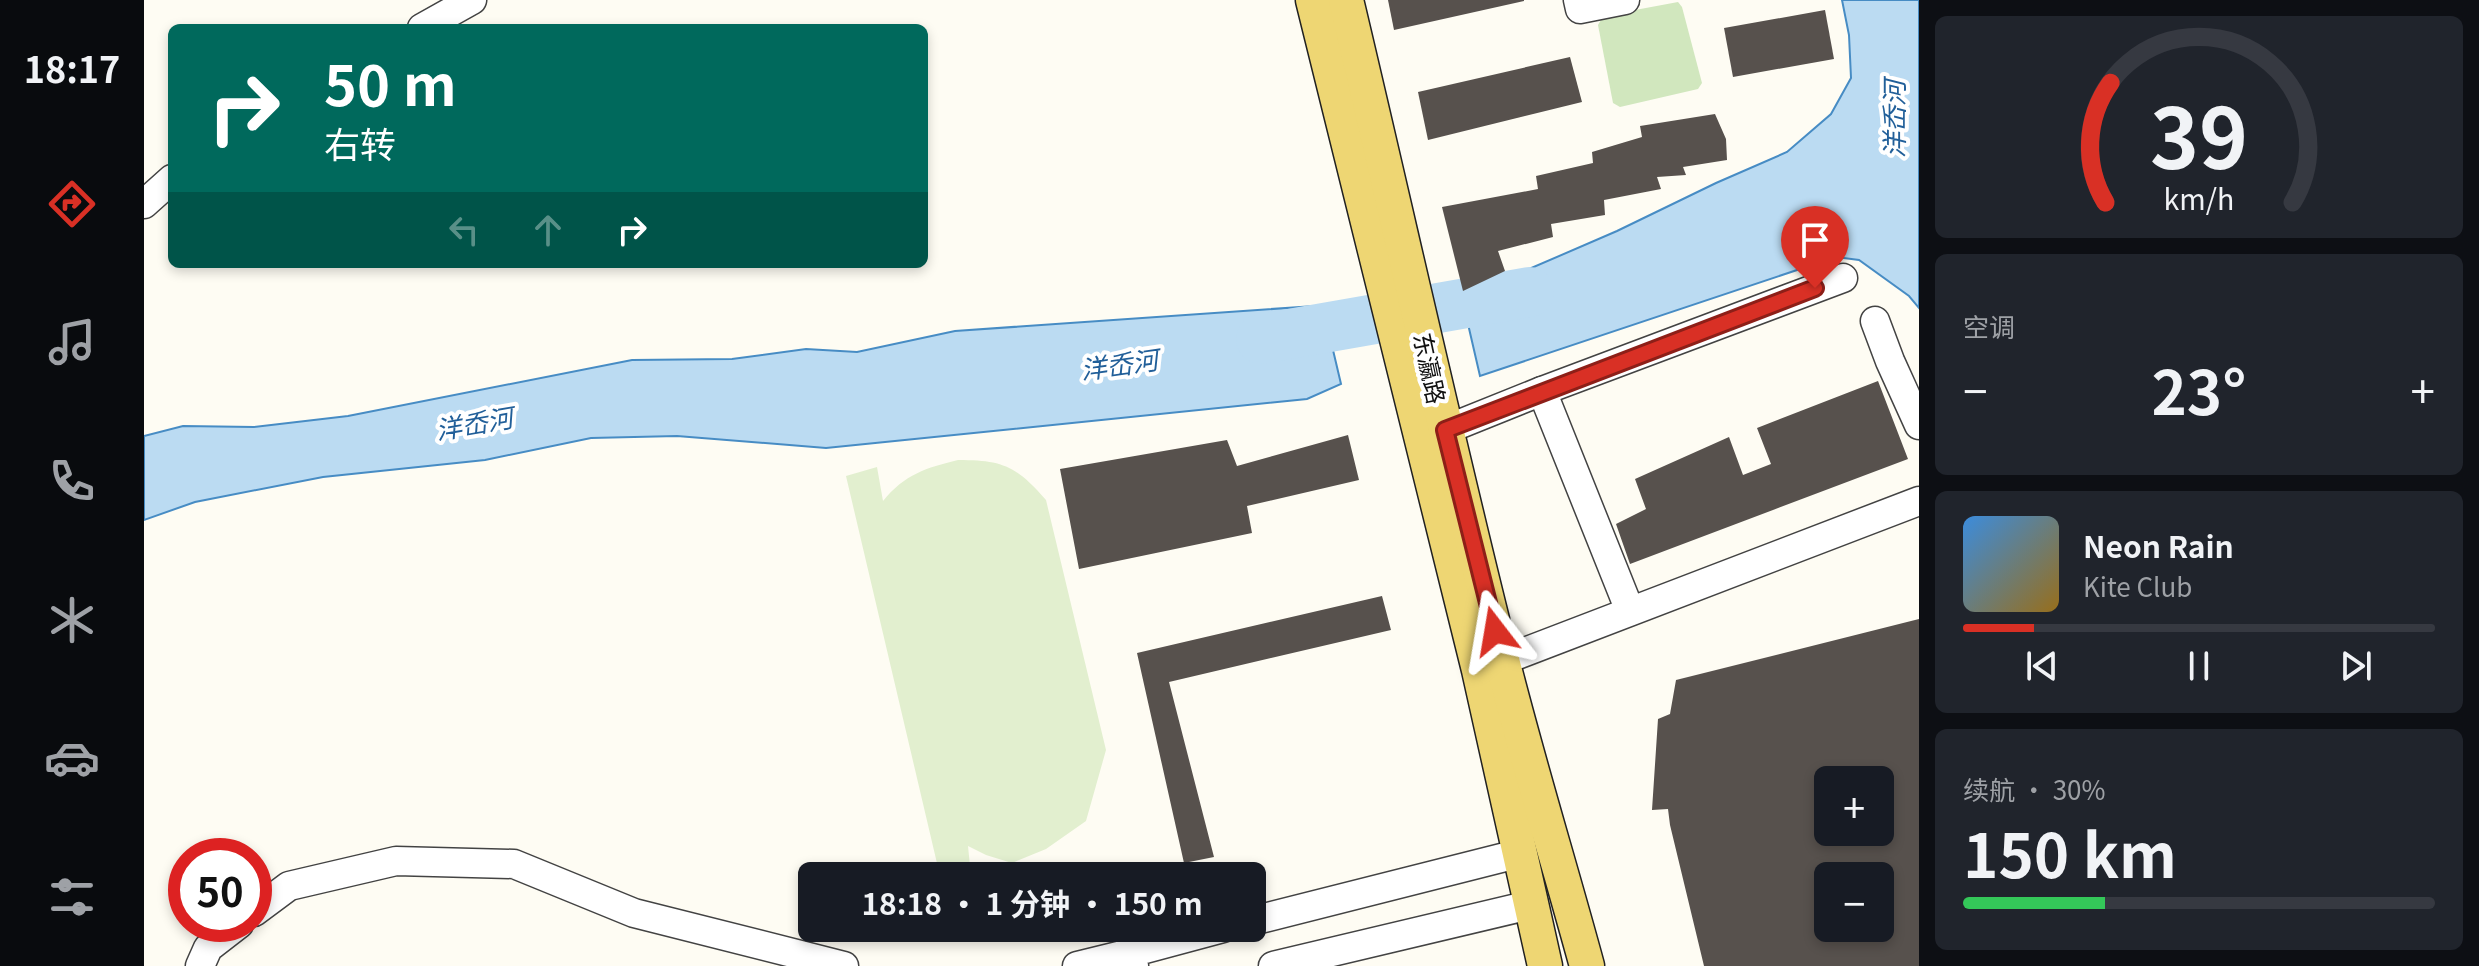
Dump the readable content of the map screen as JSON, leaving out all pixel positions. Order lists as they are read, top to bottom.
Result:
{
  "streets": {
    "main road": ["东瀛路"]
  },
  "water": ["洋岙河"],
  "page": {
    "tabs": "18:17",
    "turn": ["50 m", "右转"],
    "tile": [
      "空调",
      ["续航 · 30%", "150 km"]
    ],
    "heat": ["−", "23°", "+"],
    "song": ["Neon Rain", "Kite Club"],
    "map_buttons": ["+", "−"],
    "limit": "50",
    "trip": "18:18 · 1 分钟 · 150 m",
    "gauge": ["39", "km/h"]
  }
}
